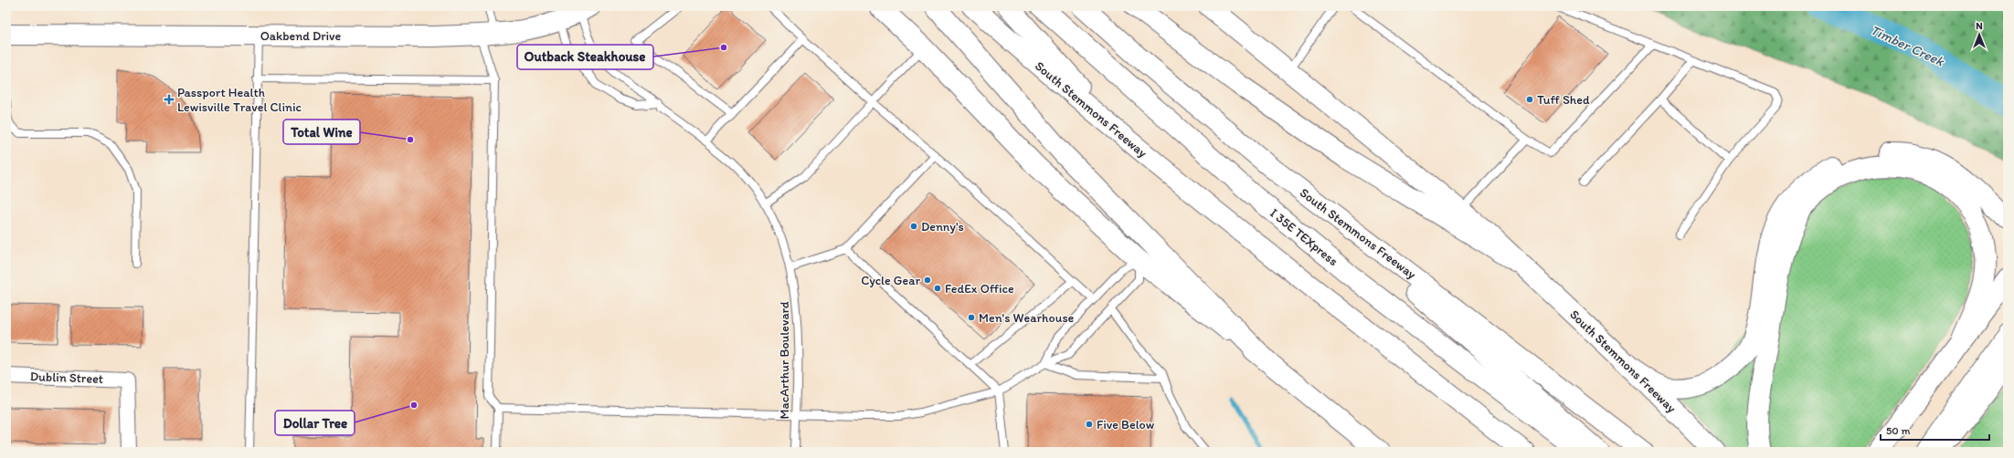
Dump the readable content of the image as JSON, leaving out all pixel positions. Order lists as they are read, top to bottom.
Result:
{
  "streets": {
    "main road": ["Oakbend Drive", "South Stemmons Freeway", "I 35E TEXpress"],
    "street": ["Dublin Street"],
    "lane": ["MacArthur Boulevard"]
  },
  "crossings": [
    ["Oakbend Drive", "MacArthur Boulevard"]
  ],
  "water": ["Timber Creek"],
  "places": {
    "other": [
      "Outback Steakhouse",
      "Tuff Shed",
      "Total Wine",
      "Denny's",
      "Cycle Gear",
      "FedEx Office",
      "Men's Wearhouse",
      "Dollar Tree",
      "Five Below"
    ],
    "health": ["Passport Health Lewisville Travel Clinic"]
  },
  "scale_bar": "50 m",
  "north": "top"
}
